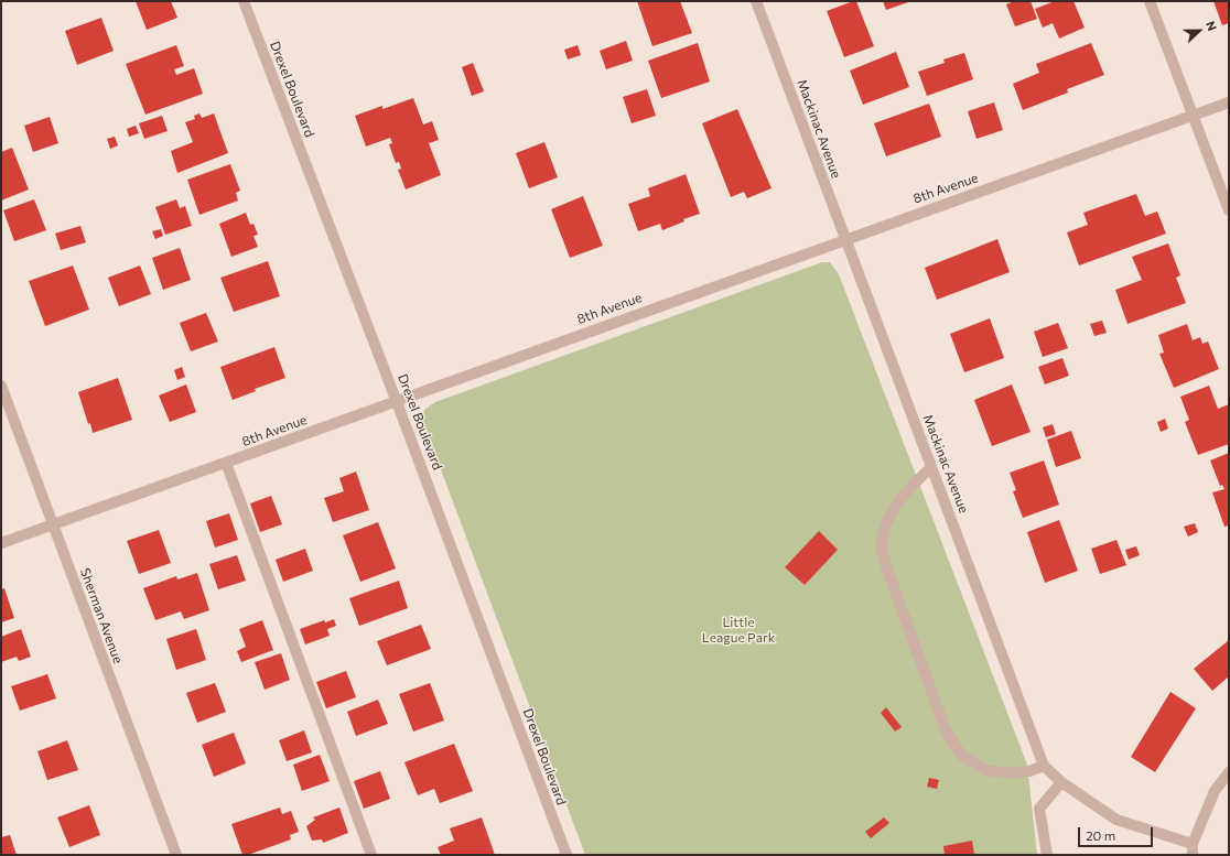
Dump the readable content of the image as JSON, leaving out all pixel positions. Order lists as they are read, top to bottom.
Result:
{
  "streets": {
    "street": [
      "Drexel Boulevard",
      "Mackinac Avenue",
      "8th Avenue",
      "Sherman Avenue"
    ]
  },
  "crossings": [
    ["Drexel Boulevard", "8th Avenue"],
    ["Mackinac Avenue", "8th Avenue"],
    ["8th Avenue", "Sherman Avenue"]
  ],
  "parks": ["Little League Park"],
  "scale_bar": "20 m",
  "north": "right"
}
